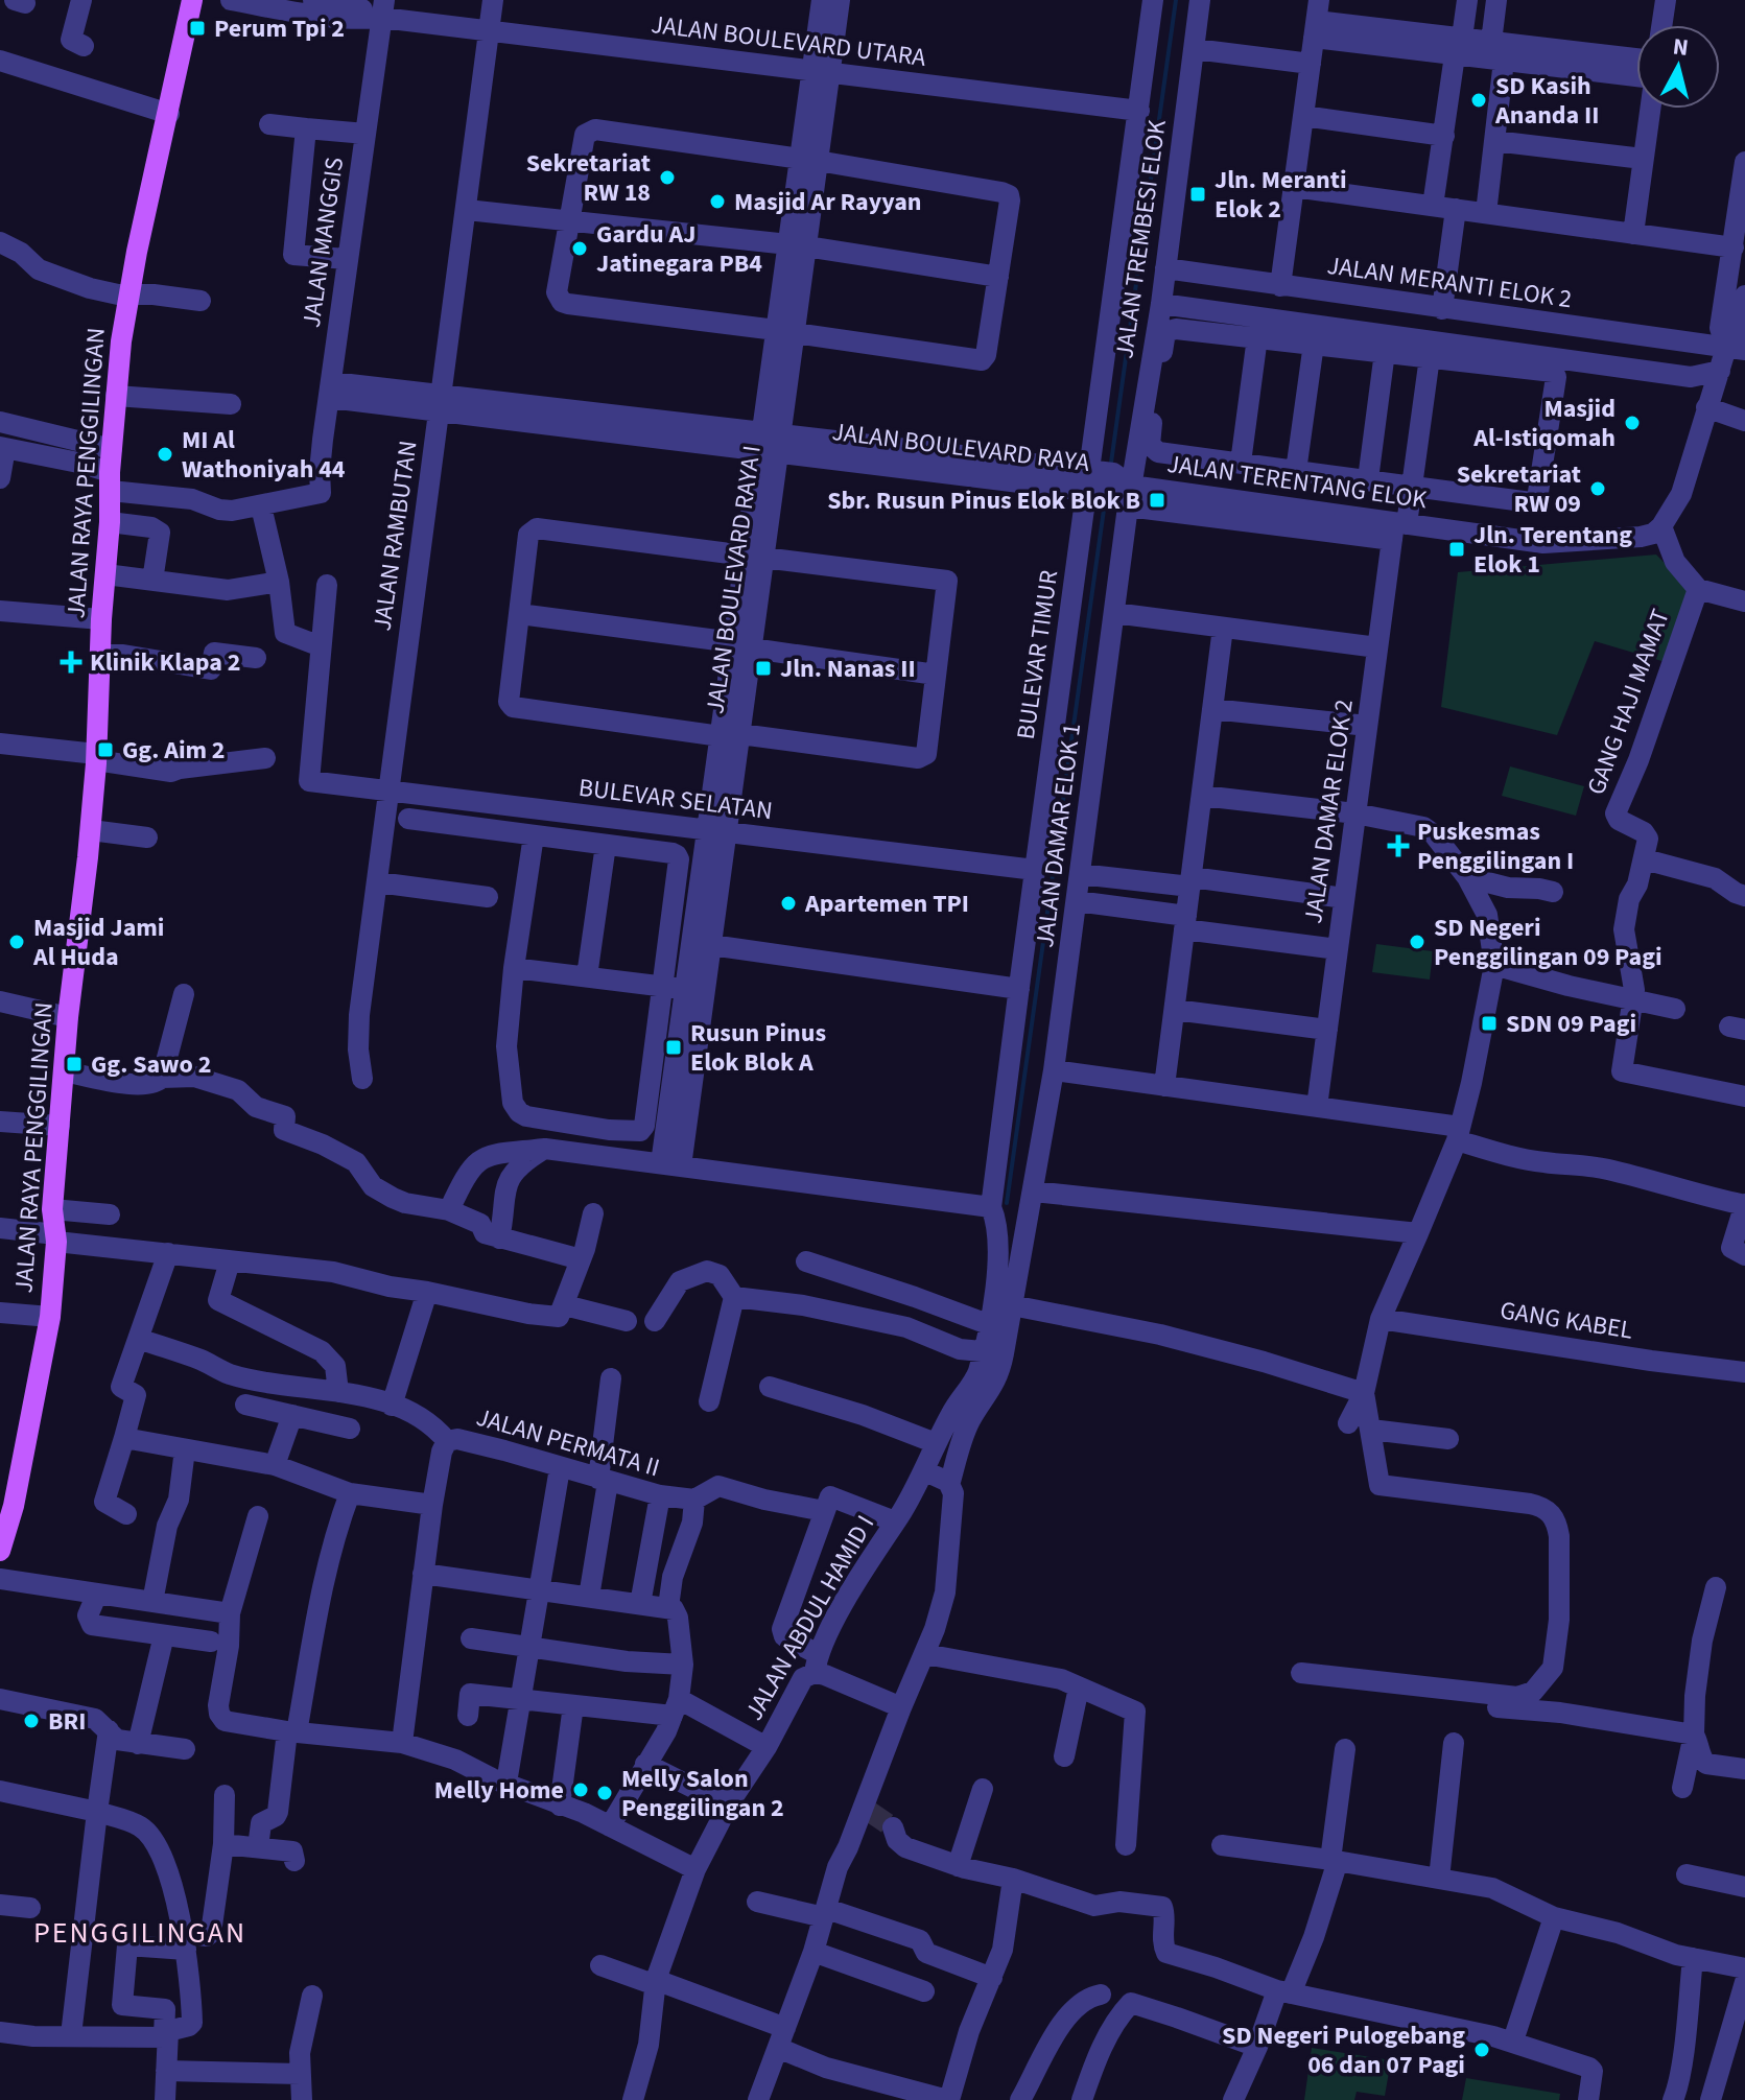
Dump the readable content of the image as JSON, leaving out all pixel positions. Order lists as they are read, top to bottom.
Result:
{
  "streets": {
    "main road": ["JALAN RAYA PENGGILINGAN"],
    "street": [
      "JALAN BOULEVARD UTARA",
      "JALAN TREMBESI ELOK",
      "JALAN MANGGIS",
      "JALAN MERANTI ELOK 2",
      "JALAN BOULEVARD RAYA",
      "JALAN TERENTANG ELOK",
      "JALAN RAMBUTAN",
      "JALAN BOULEVARD RAYA I",
      "BULEVAR TIMUR",
      "GANG HAJI MAMAT",
      "BULEVAR SELATAN",
      "JALAN DAMAR ELOK 2",
      "JALAN DAMAR ELOK 1",
      "GANG KABEL",
      "JALAN PERMATA II",
      "JALAN ABDUL HAMID I"
    ]
  },
  "crossings": [
    ["JALAN BOULEVARD UTARA", "JALAN MANGGIS"],
    ["JALAN BOULEVARD UTARA", "JALAN RAMBUTAN"],
    ["JALAN BOULEVARD UTARA", "JALAN BOULEVARD RAYA I"],
    ["JALAN BOULEVARD UTARA", "BULEVAR TIMUR"],
    ["JALAN TREMBESI ELOK", "JALAN MERANTI ELOK 2"],
    ["JALAN TREMBESI ELOK", "JALAN BOULEVARD RAYA"],
    ["JALAN TREMBESI ELOK", "JALAN TERENTANG ELOK"],
    ["JALAN TREMBESI ELOK", "JALAN DAMAR ELOK 1"],
    ["JALAN MANGGIS", "JALAN BOULEVARD RAYA"],
    ["JALAN BOULEVARD RAYA", "JALAN TERENTANG ELOK"],
    ["JALAN BOULEVARD RAYA", "JALAN RAMBUTAN"],
    ["JALAN BOULEVARD RAYA", "JALAN BOULEVARD RAYA I"],
    ["JALAN BOULEVARD RAYA", "BULEVAR TIMUR"],
    ["JALAN BOULEVARD RAYA", "JALAN DAMAR ELOK 1"],
    ["JALAN TERENTANG ELOK", "JALAN DAMAR ELOK 2"],
    ["JALAN TERENTANG ELOK", "JALAN DAMAR ELOK 1"],
    ["JALAN RAMBUTAN", "BULEVAR SELATAN"],
    ["JALAN BOULEVARD RAYA I", "BULEVAR SELATAN"],
    ["BULEVAR TIMUR", "BULEVAR SELATAN"],
    ["BULEVAR TIMUR", "JALAN ABDUL HAMID I"],
    ["JALAN DAMAR ELOK 1", "JALAN ABDUL HAMID I"]
  ],
  "districts": ["PENGGILINGAN"],
  "places": {
    "transit": [
      "Perum Tpi 2",
      "Jln. Meranti Elok 2",
      "Sbr. Rusun Pinus Elok Blok B",
      "Jln. Terentang Elok 1",
      "Jln. Nanas II",
      "Gg. Aim 2",
      "SDN 09 Pagi",
      "Rusun Pinus Elok Blok A",
      "Gg. Sawo 2"
    ],
    "other": [
      "SD Kasih Ananda II",
      "Sekretariat RW 18",
      "Masjid Ar Rayyan",
      "Gardu AJ Jatinegara PB4",
      "Masjid Al-Istiqomah",
      "MI Al Wathoniyah 44",
      "Sekretariat RW 09",
      "Apartemen TPI",
      "Masjid Jami Al Huda",
      "SD Negeri Penggilingan 09 Pagi",
      "BRI",
      "Melly Home",
      "Melly Salon Penggilingan 2",
      "SD Negeri Pulogebang 06 dan 07 Pagi"
    ],
    "health": ["Klinik Klapa 2", "Puskesmas Penggilingan I"]
  },
  "north": "top"
}
